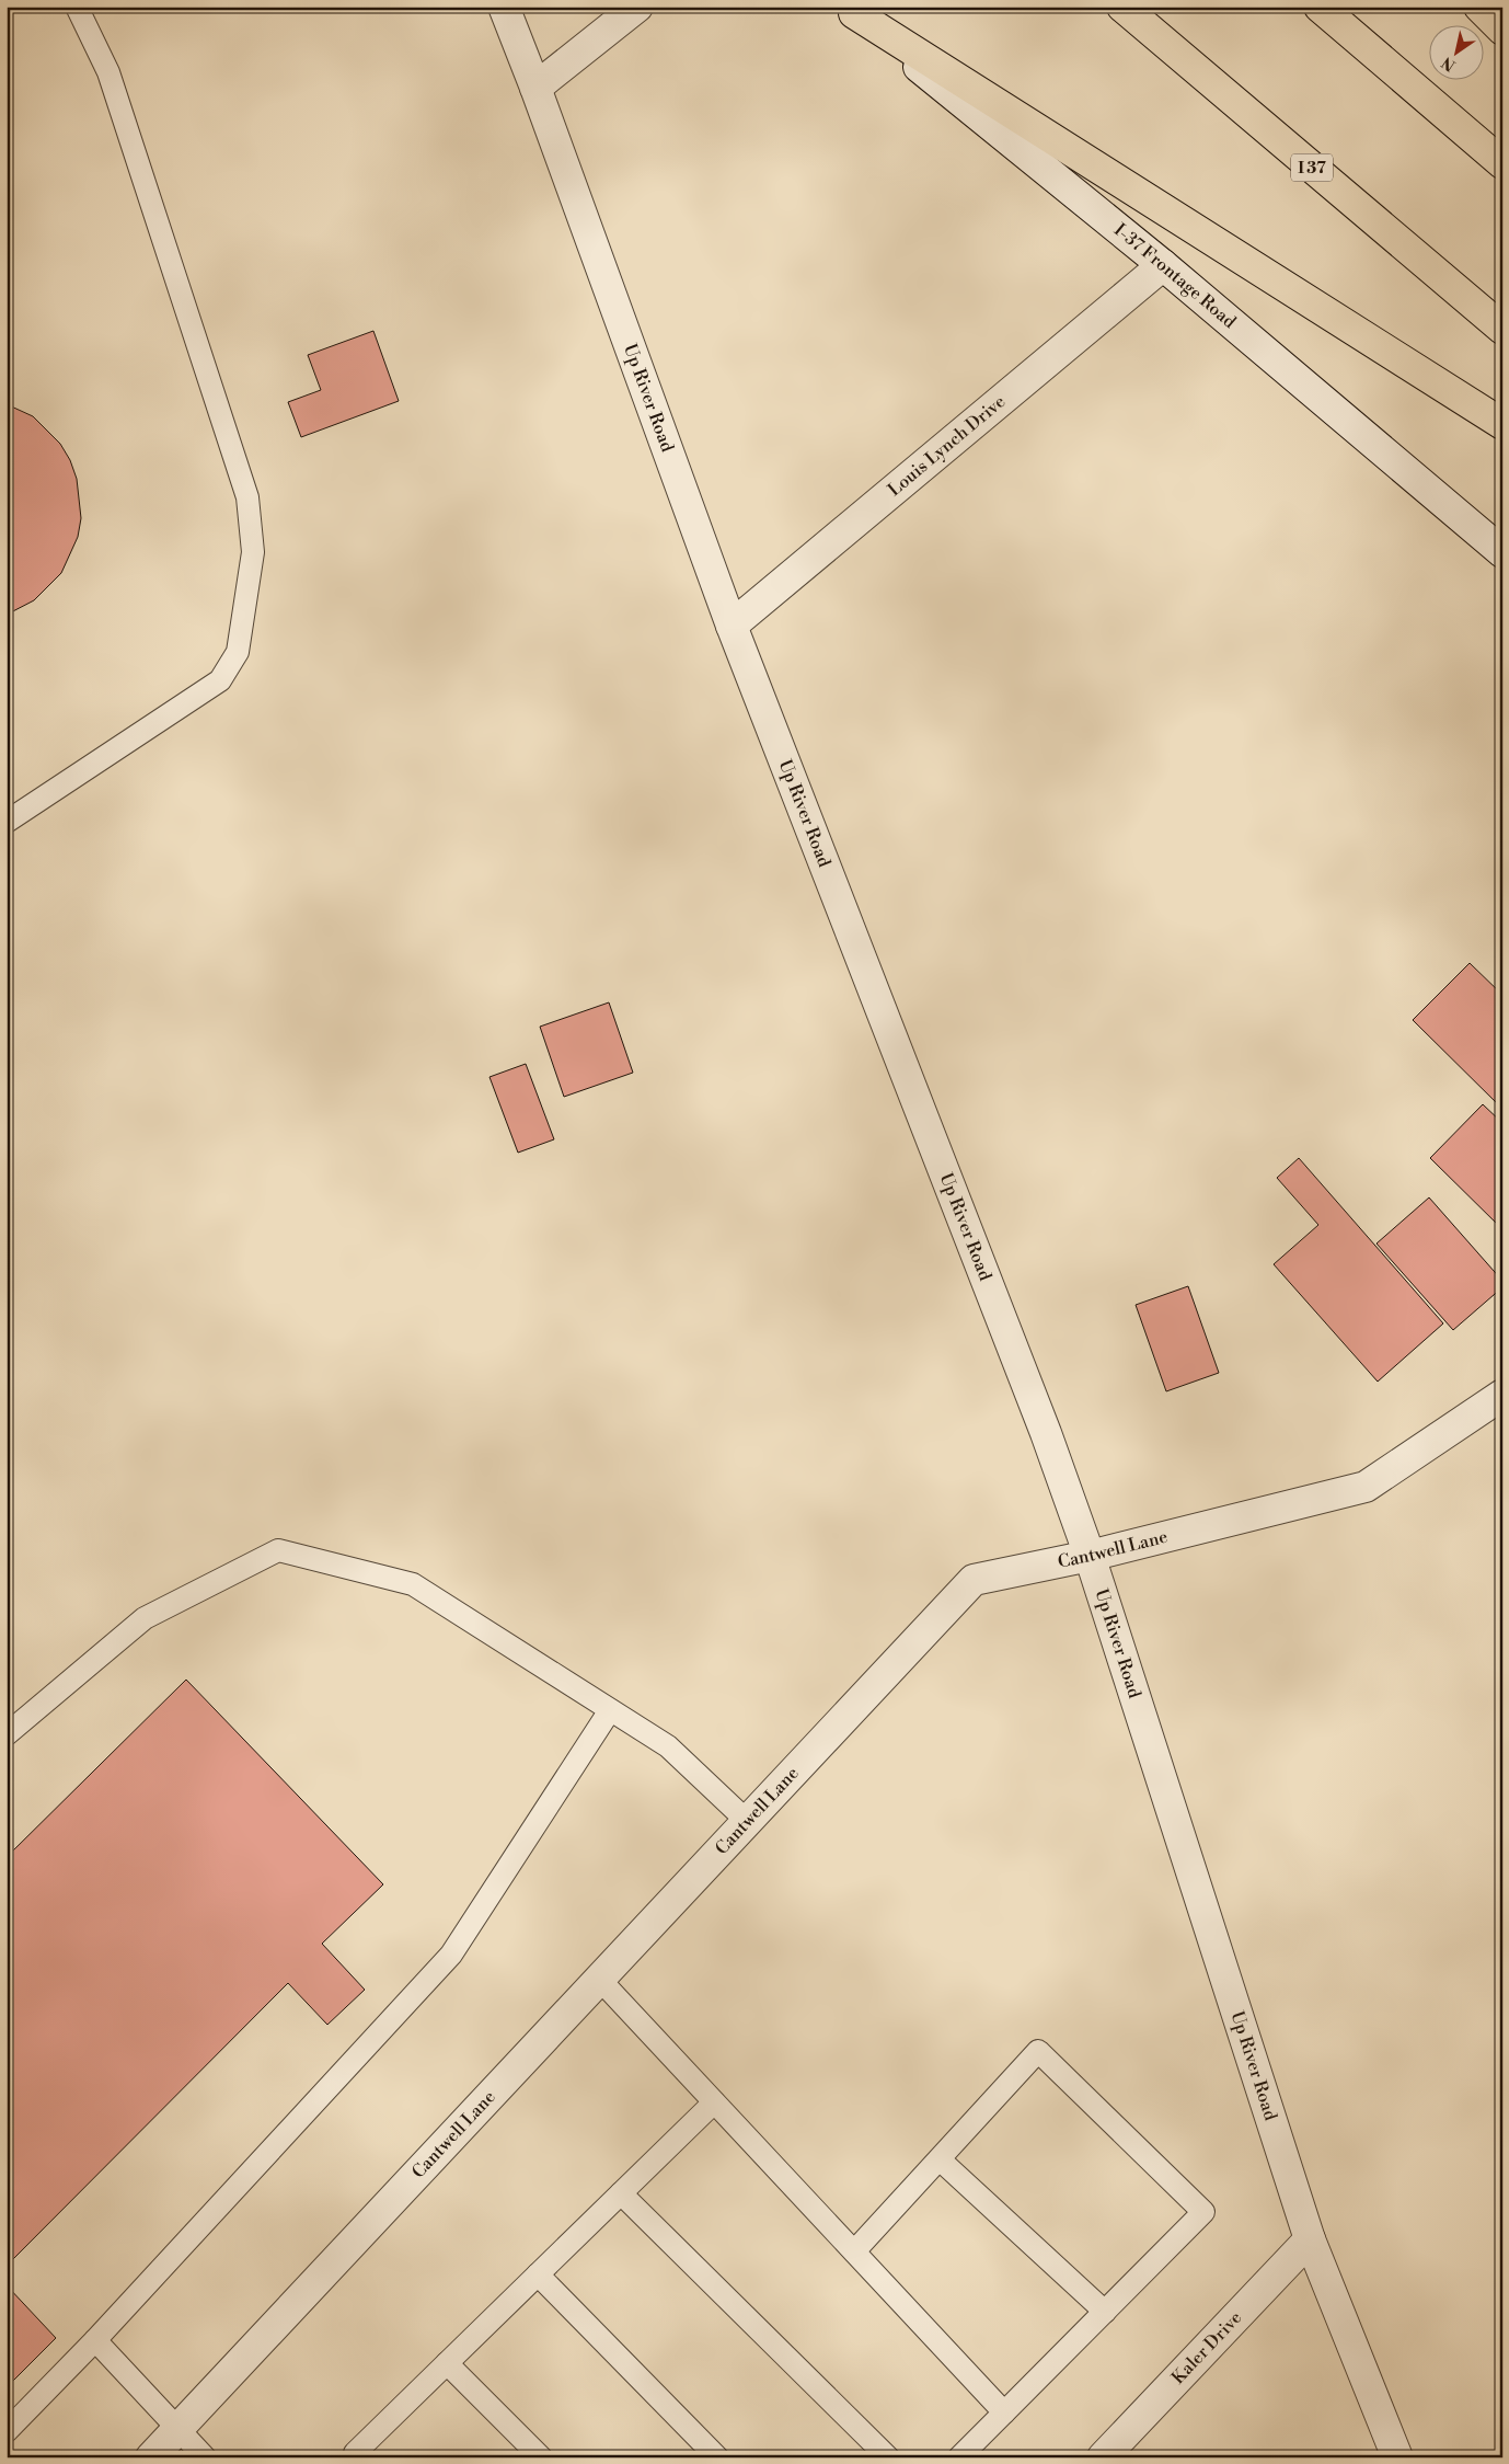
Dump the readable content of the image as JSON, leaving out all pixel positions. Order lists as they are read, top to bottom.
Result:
{
  "streets": {
    "highway": ["I 37"],
    "street": [
      "I-37 Frontage Road",
      "Up River Road",
      "Louis Lynch Drive",
      "Cantwell Lane",
      "Kaler Drive"
    ]
  },
  "crossings": [
    ["I-37 Frontage Road", "Louis Lynch Drive"],
    ["Up River Road", "Louis Lynch Drive"],
    ["Up River Road", "Cantwell Lane"],
    ["Up River Road", "Kaler Drive"]
  ],
  "north": "bottom left"
}
